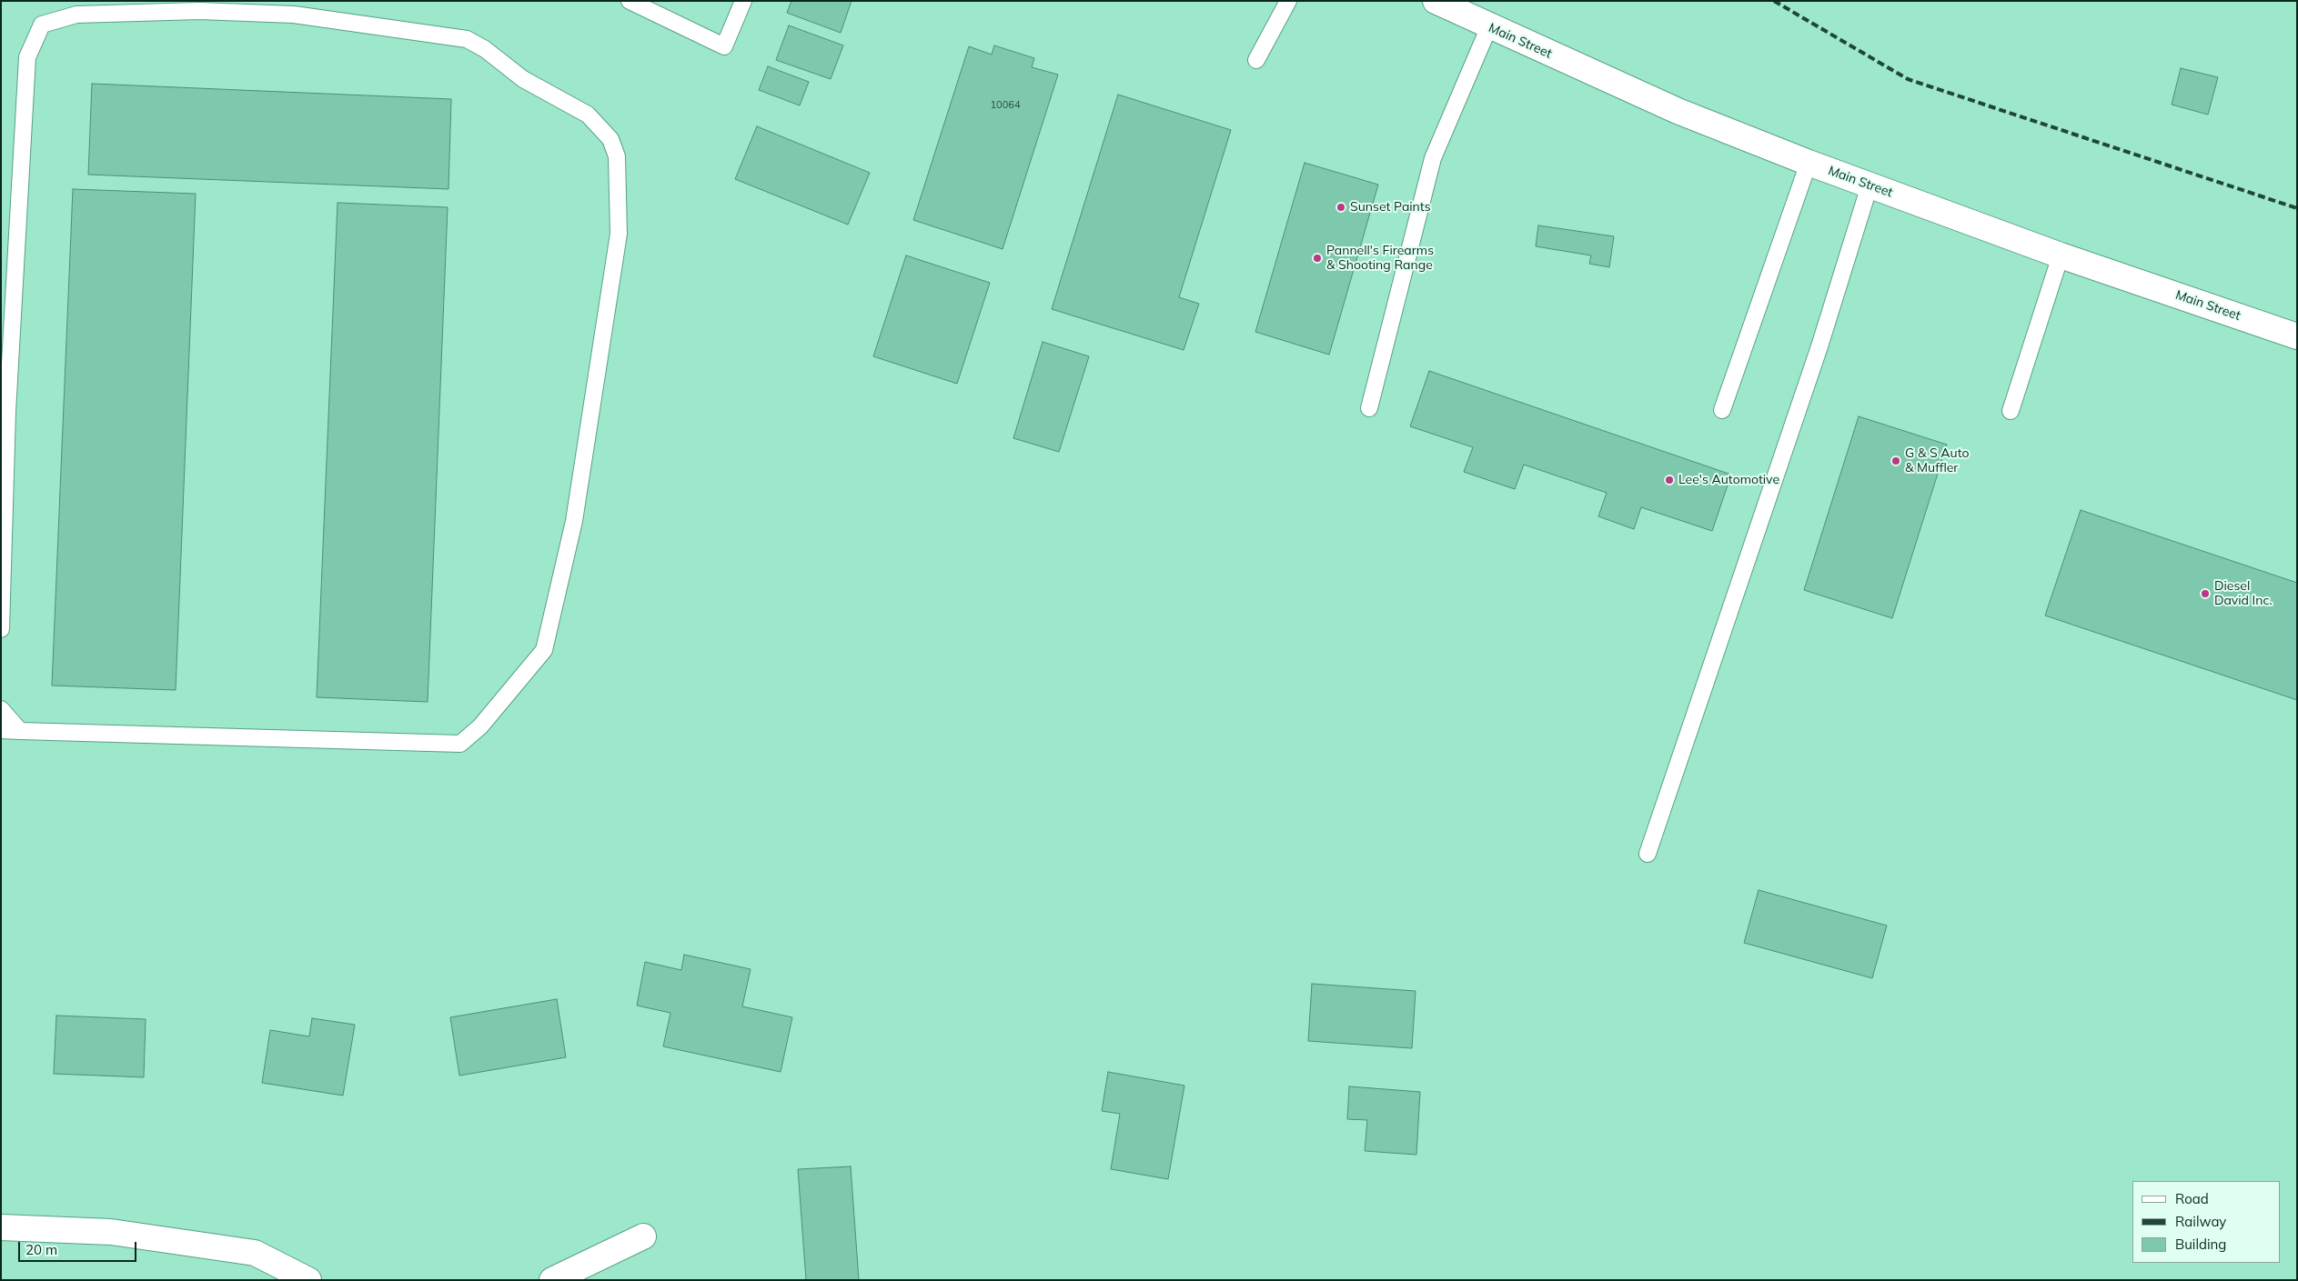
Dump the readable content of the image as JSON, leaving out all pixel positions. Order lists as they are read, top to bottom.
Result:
{
  "streets": {
    "main road": ["Main Street"]
  },
  "places": [
    "Sunset Paints",
    "Pannell's Firearms & Shooting Range",
    "G & S Auto & Muffler",
    "Lee's Automotive",
    "Diesel David Inc."
  ],
  "house_numbers": ["10064"],
  "legend": ["Road", "Railway", "Building"],
  "scale_bar": "20 m"
}
